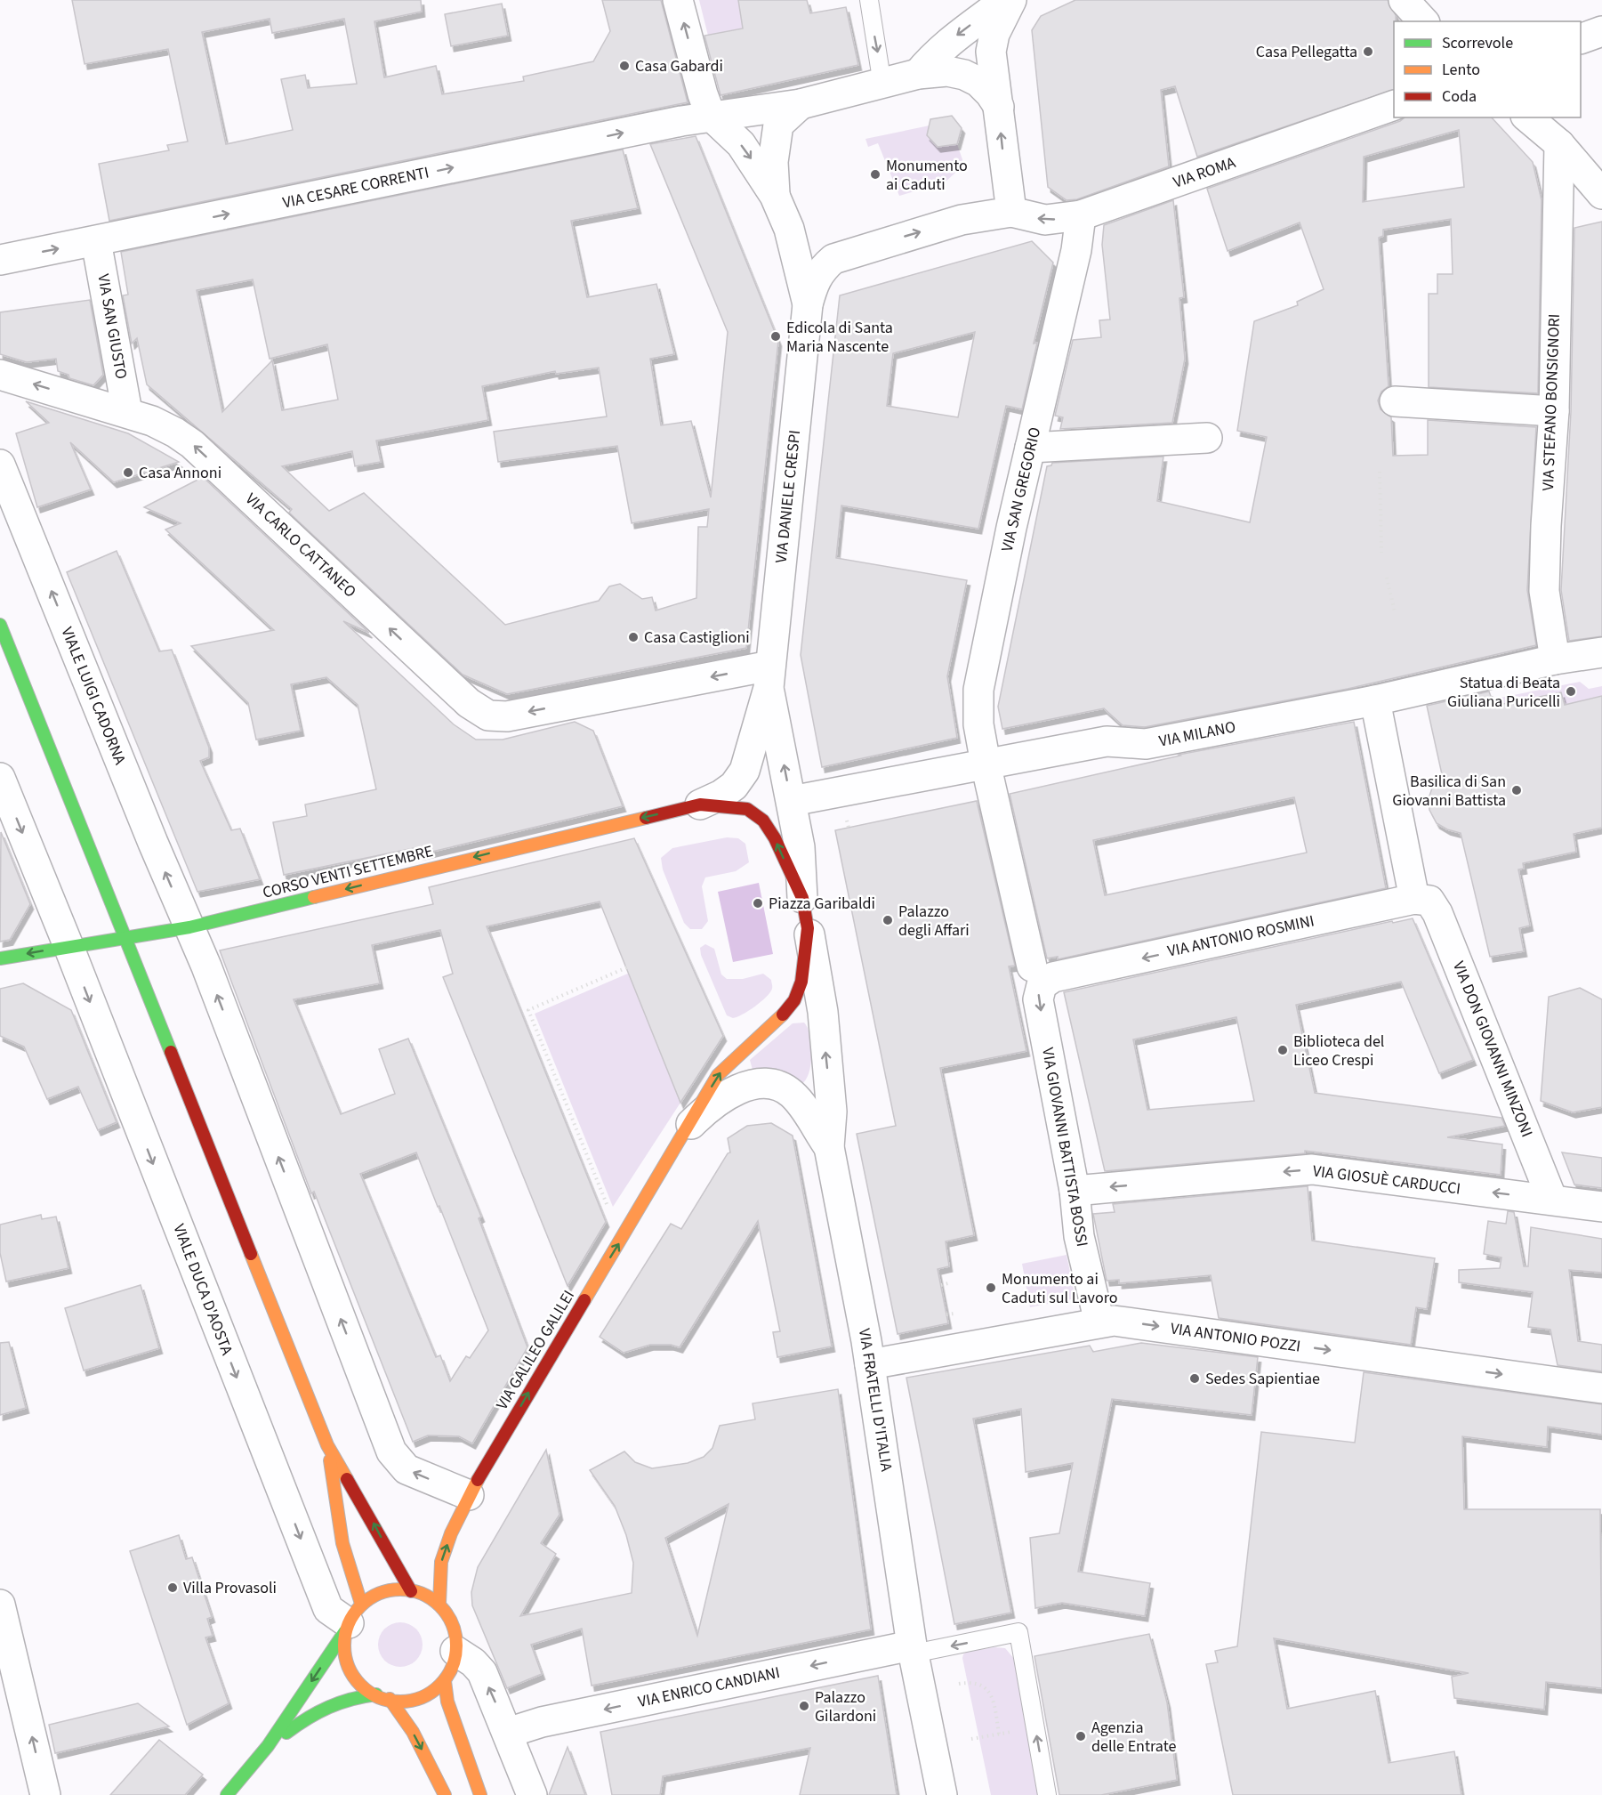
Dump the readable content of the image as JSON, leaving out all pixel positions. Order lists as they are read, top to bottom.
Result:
{
  "streets": {
    "street": [
      "VIA ROMA",
      "VIA CESARE CORRENTI",
      "VIA SAN GIUSTO",
      "VIA STEFANO BONSIGNORI",
      "VIA SAN GREGORIO",
      "VIA DANIELE CRESPI",
      "VIA CARLO CATTANEO",
      "VIALE LUIGI CADORNA",
      "VIA MILANO",
      "CORSO VENTI SETTEMBRE",
      "VIA ANTONIO ROSMINI",
      "VIA DON GIOVANNI MINZONI",
      "VIA GIOVANNI BATTISTA BOSSI",
      "VIA GIOSUÈ CARDUCCI",
      "VIALE DUCA D'AOSTA",
      "VIA ANTONIO POZZI",
      "VIA GALILEO GALILEI",
      "VIA FRATELLI D'ITALIA",
      "VIA ENRICO CANDIANI"
    ]
  },
  "crossings": [
    ["VIA ROMA", "VIA SAN GREGORIO"],
    ["VIA CESARE CORRENTI", "VIA SAN GIUSTO"],
    ["VIA SAN GIUSTO", "VIA CARLO CATTANEO"],
    ["VIA STEFANO BONSIGNORI", "VIA MILANO"],
    ["VIA SAN GREGORIO", "VIA MILANO"],
    ["VIA DANIELE CRESPI", "VIA CARLO CATTANEO"],
    ["VIALE LUIGI CADORNA", "CORSO VENTI SETTEMBRE"],
    ["VIA MILANO", "VIA DON GIOVANNI MINZONI"],
    ["CORSO VENTI SETTEMBRE", "VIALE DUCA D'AOSTA"],
    ["CORSO VENTI SETTEMBRE", "VIA GALILEO GALILEI"],
    ["VIA ANTONIO ROSMINI", "VIA DON GIOVANNI MINZONI"],
    ["VIA ANTONIO ROSMINI", "VIA GIOVANNI BATTISTA BOSSI"],
    ["VIA DON GIOVANNI MINZONI", "VIA GIOSUÈ CARDUCCI"],
    ["VIA GIOVANNI BATTISTA BOSSI", "VIA GIOSUÈ CARDUCCI"],
    ["VIA GIOVANNI BATTISTA BOSSI", "VIA ANTONIO POZZI"],
    ["VIALE DUCA D'AOSTA", "VIA GALILEO GALILEI"],
    ["VIA ANTONIO POZZI", "VIA FRATELLI D'ITALIA"],
    ["VIA FRATELLI D'ITALIA", "VIA ENRICO CANDIANI"]
  ],
  "one_way": [
    "VIA CESARE CORRENTI",
    "VIA CARLO CATTANEO",
    "CORSO VENTI SETTEMBRE",
    "VIA ANTONIO ROSMINI",
    "VIA GIOSUÈ CARDUCCI",
    "VIA ANTONIO POZZI",
    "VIA GALILEO GALILEI",
    "VIA ENRICO CANDIANI"
  ],
  "places": [
    "Casa Pellegatta",
    "Casa Gabardi",
    "Monumento ai Caduti",
    "Edicola di Santa Maria Nascente",
    "Casa Annoni",
    "Casa Castiglioni",
    "Statua di Beata Giuliana Puricelli",
    "Basilica di San Giovanni Battista",
    "Piazza Garibaldi",
    "Palazzo degli Affari",
    "Biblioteca del Liceo Crespi",
    "Monumento ai Caduti sul Lavoro",
    "Sedes Sapientiae",
    "Villa Provasoli",
    "Palazzo Gilardoni",
    "Agenzia delle Entrate"
  ],
  "legend": ["Scorrevole", "Lento", "Coda"]
}
